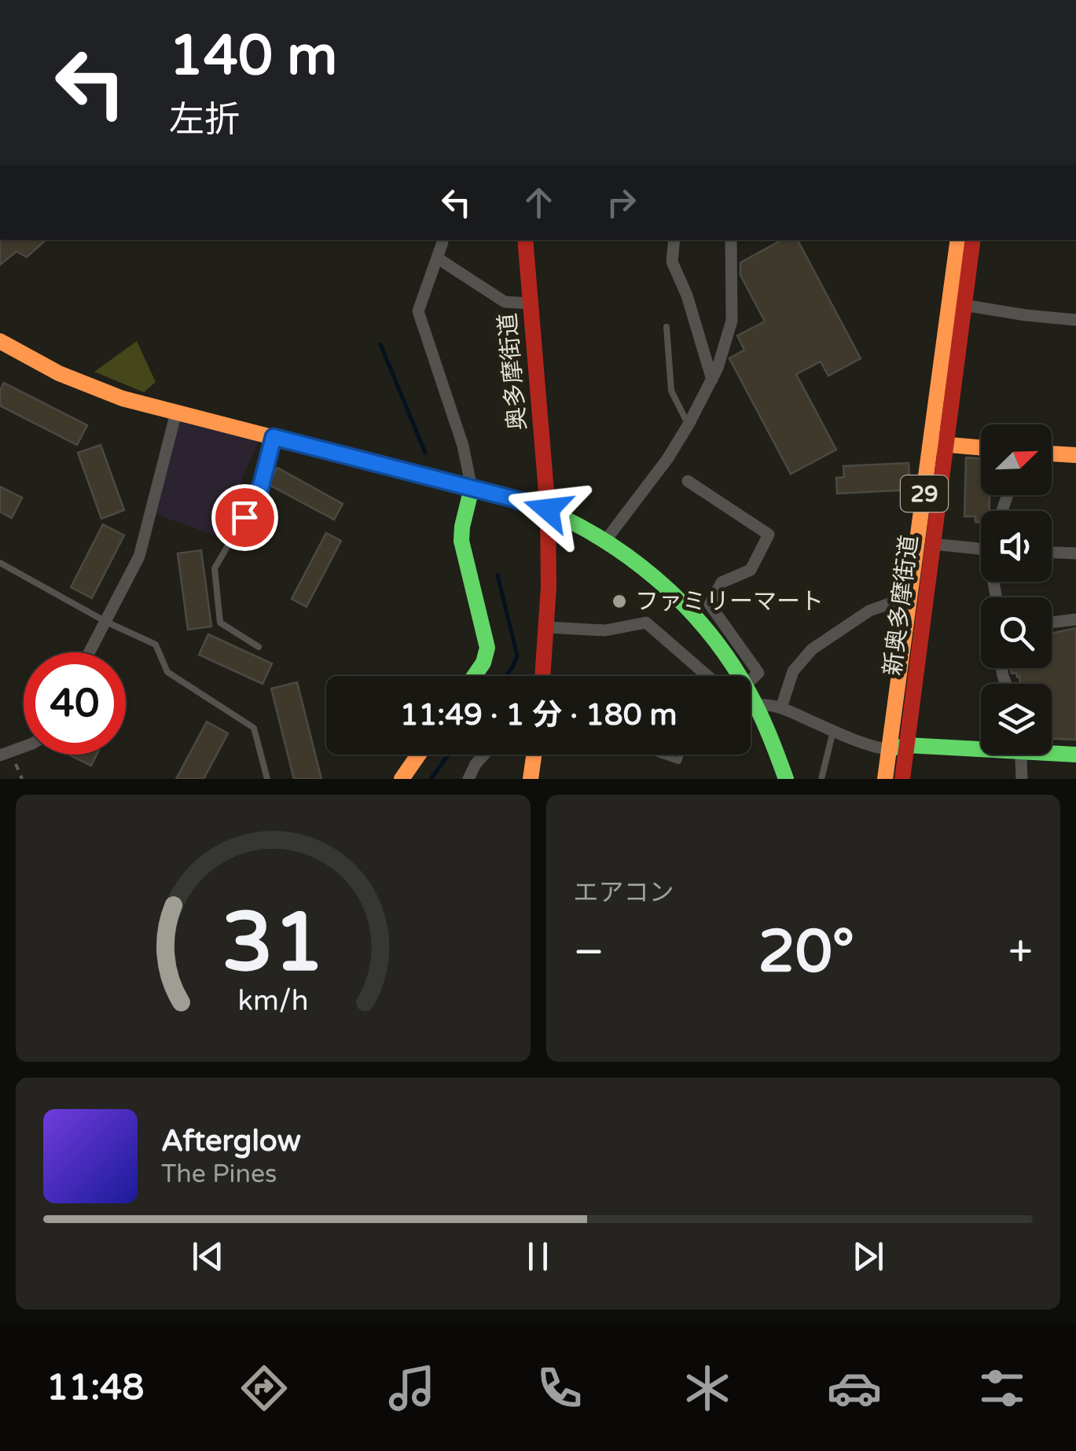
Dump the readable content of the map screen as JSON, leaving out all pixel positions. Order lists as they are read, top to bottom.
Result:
{
  "streets": {
    "main road": ["奥多摩街道", "29", "新奥多摩街道"]
  },
  "crossings": [
    ["29", "新奥多摩街道"]
  ],
  "places": ["ファミリーマート"],
  "north": "top right",
  "page": {
    "turn": ["140 m", "左折"],
    "limit": "40",
    "trip": "11:49 · 1 分 · 180 m",
    "tile": "エアコン",
    "heat": ["−", "20°", "+"],
    "song": ["Afterglow", "The Pines"],
    "tabs": "11:48",
    "gauge": ["31", "km/h"]
  }
}
